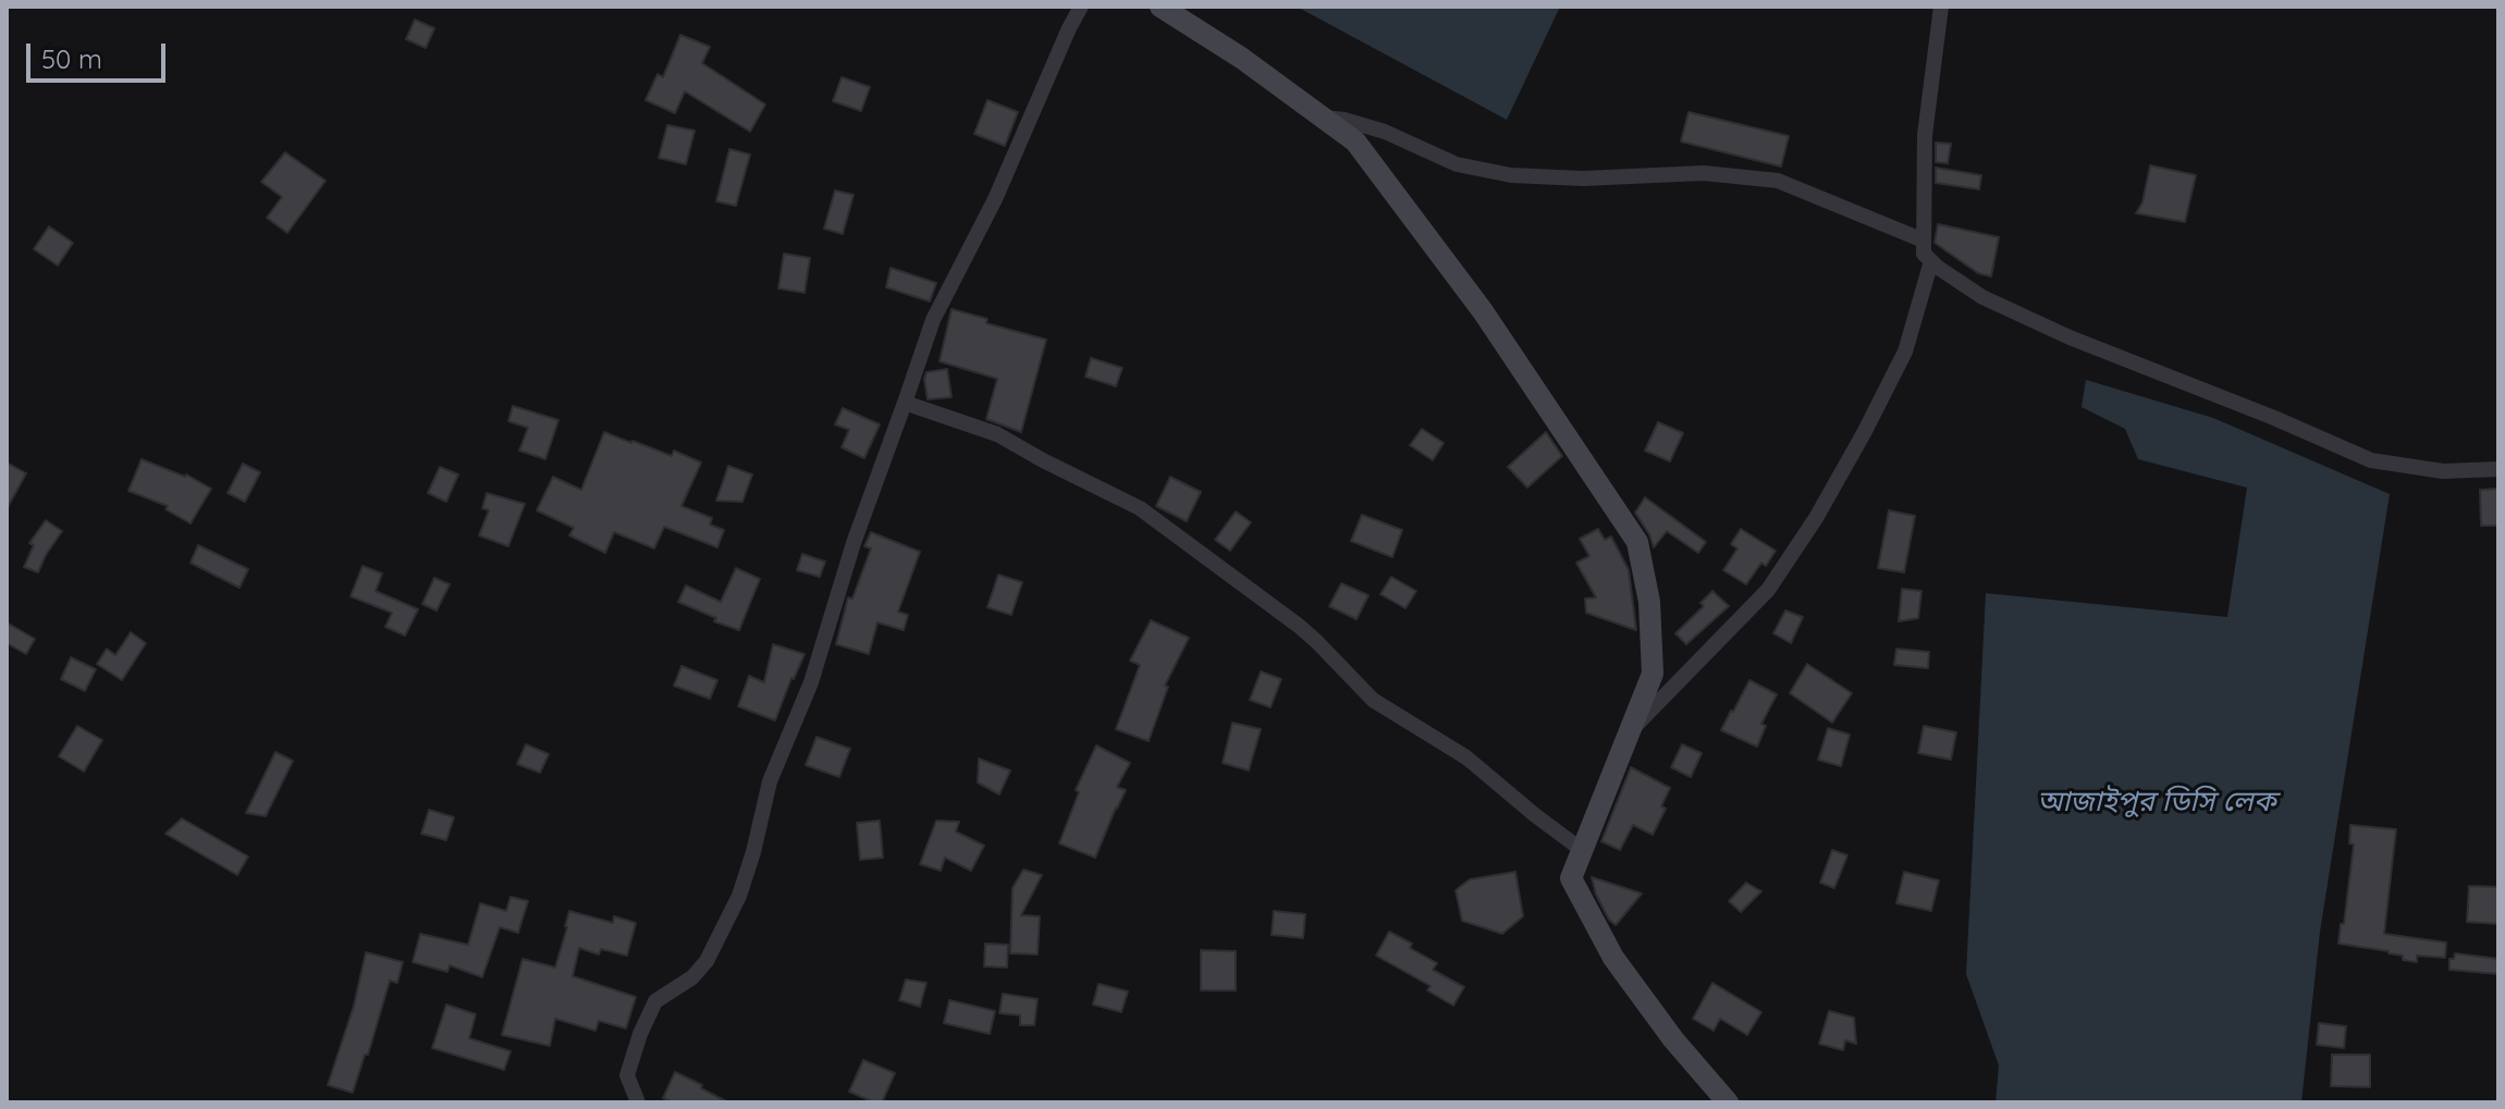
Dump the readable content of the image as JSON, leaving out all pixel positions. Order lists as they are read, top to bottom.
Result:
{
  "water": ["আজাইপুর ডিসি লেক"],
  "scale_bar": "50 m"
}
